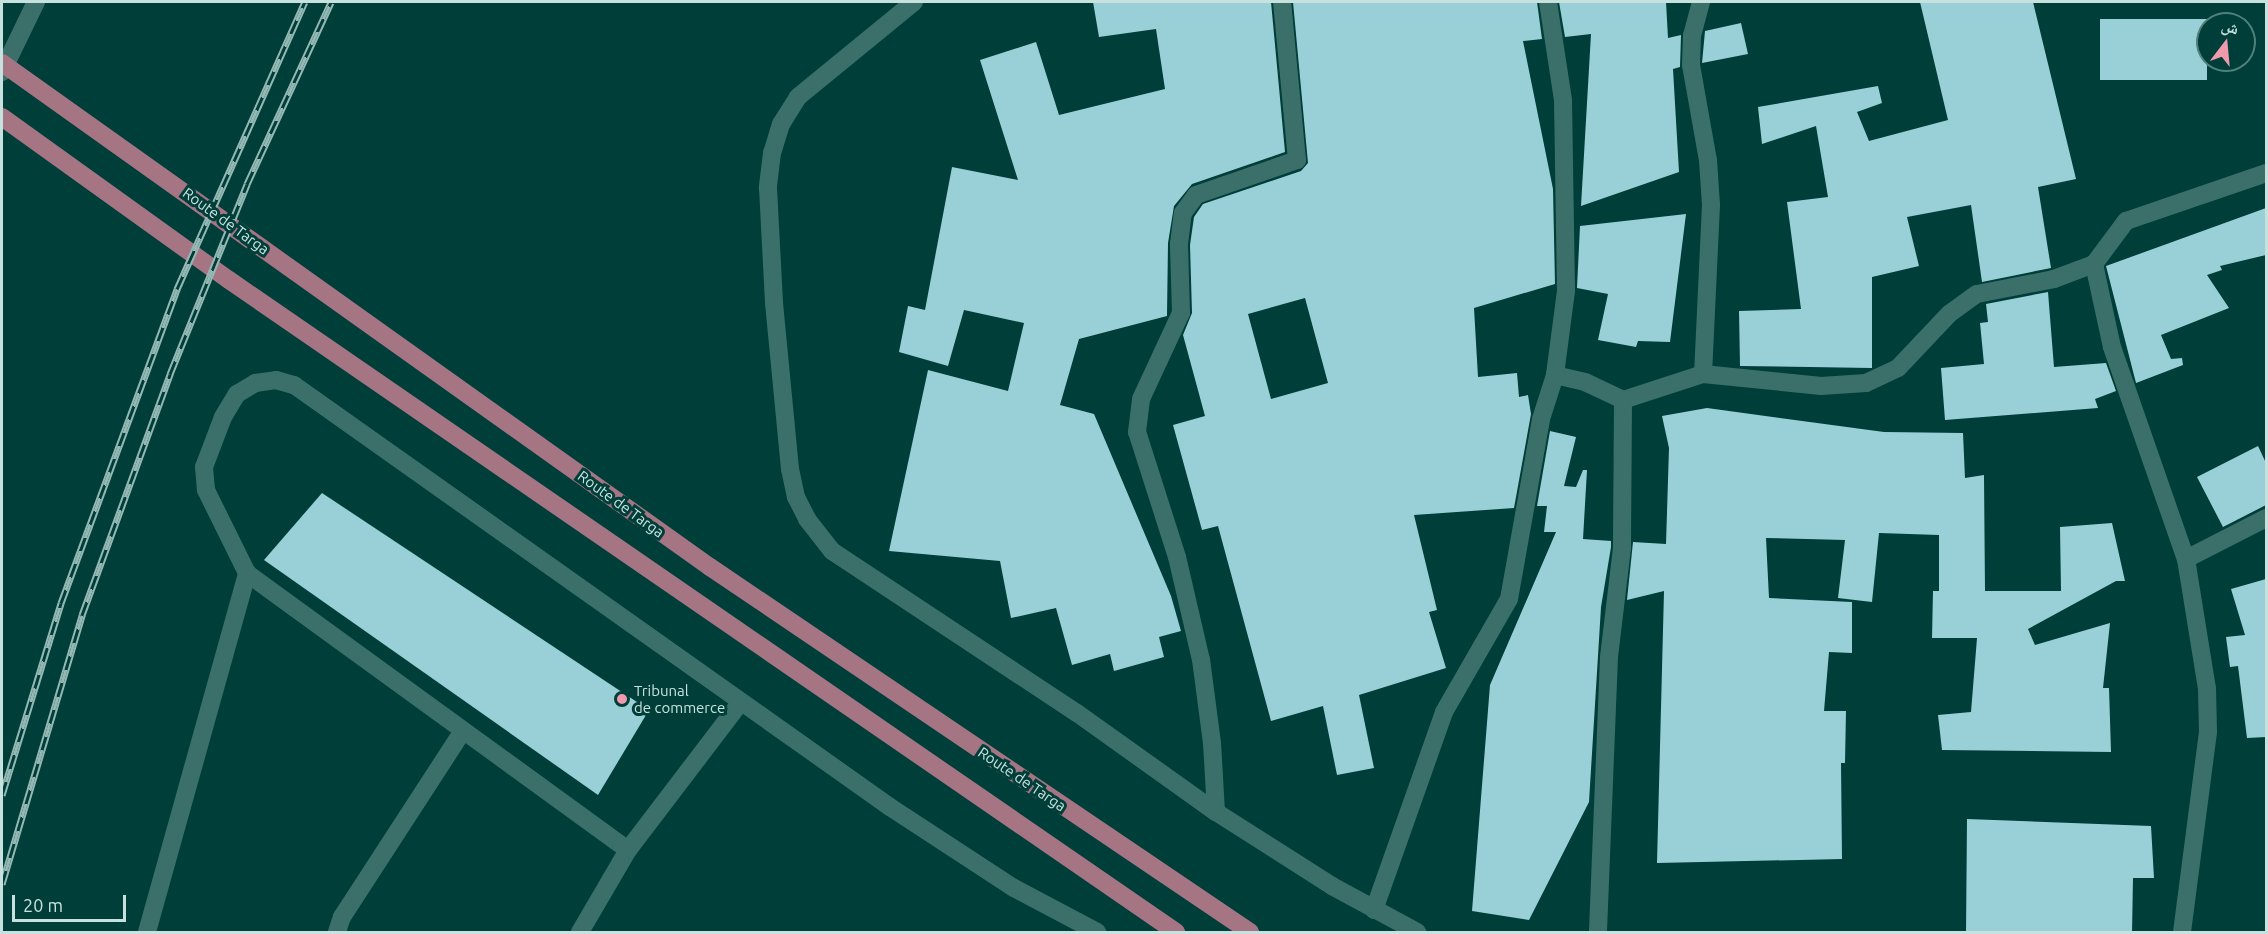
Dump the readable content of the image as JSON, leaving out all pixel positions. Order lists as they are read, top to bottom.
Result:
{
  "streets": {
    "main road": ["Route de Targa"]
  },
  "places": ["Tribunal de commerce"],
  "scale_bar": "20 m",
  "north": "top"
}
